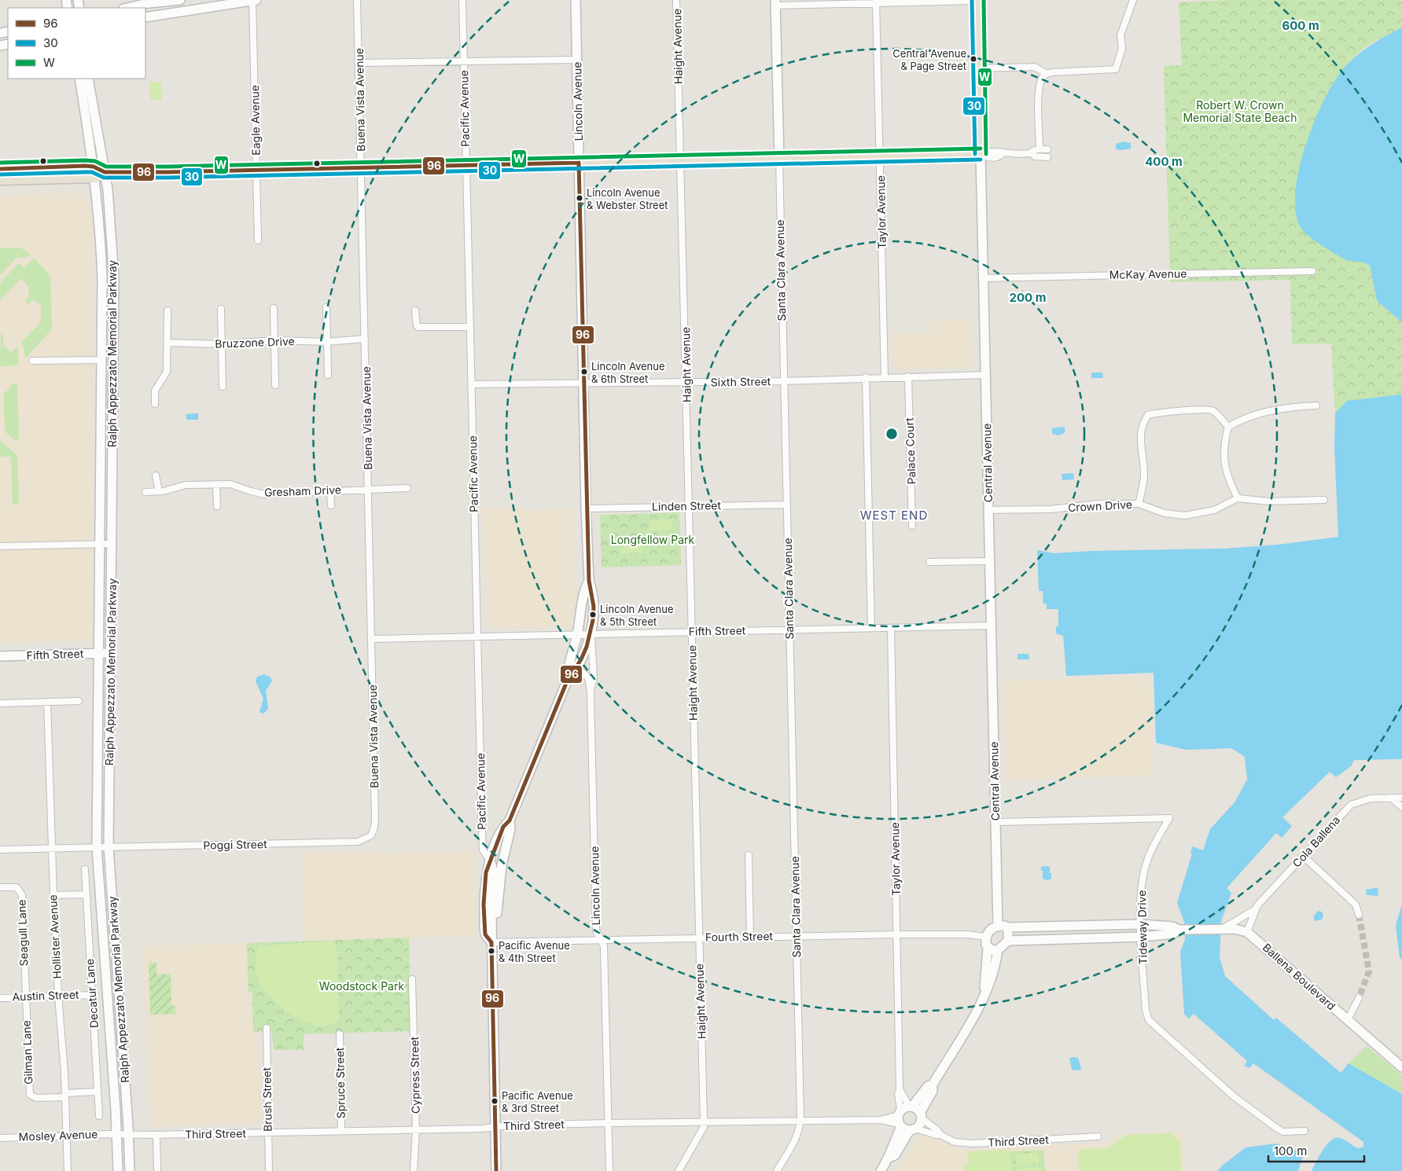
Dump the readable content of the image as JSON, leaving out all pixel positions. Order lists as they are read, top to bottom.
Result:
{
  "streets": {
    "main road": ["Central Avenue"],
    "street": [
      "Haight Avenue",
      "Buena Vista Avenue",
      "Lincoln Avenue",
      "Pacific Avenue",
      "Eagle Avenue",
      "Taylor Avenue",
      "Santa Clara Avenue",
      "McKay Avenue",
      "Bruzzone Drive",
      "Ralph Appezzato Memorial Parkway",
      "Sixth Street",
      "Palace Court",
      "Gresham Drive",
      "Linden Street",
      "Crown Drive",
      "Fifth Street",
      "Cola Ballena",
      "Poggi Street",
      "Tideway Drive",
      "Seagull Lane",
      "Hollister Avenue",
      "Fourth Street",
      "Ballena Boulevard",
      "Decatur Lane",
      "Austin Street",
      "Gilman Lane",
      "Cypress Street",
      "Spruce Street",
      "Brush Street",
      "Third Street",
      "Mosley Avenue"
    ]
  },
  "crossings": [
    ["Haight Avenue", "Sixth Street"],
    ["Haight Avenue", "Linden Street"],
    ["Haight Avenue", "Fifth Street"],
    ["Haight Avenue", "Fourth Street"],
    ["Haight Avenue", "Third Street"],
    ["Buena Vista Avenue", "Bruzzone Drive"],
    ["Buena Vista Avenue", "Gresham Drive"],
    ["Buena Vista Avenue", "Fifth Street"],
    ["Buena Vista Avenue", "Poggi Street"],
    ["Lincoln Avenue", "Sixth Street"],
    ["Lincoln Avenue", "Linden Street"],
    ["Lincoln Avenue", "Fifth Street"],
    ["Lincoln Avenue", "Fourth Street"],
    ["Lincoln Avenue", "Third Street"],
    ["Pacific Avenue", "Sixth Street"],
    ["Pacific Avenue", "Fifth Street"],
    ["Taylor Avenue", "Sixth Street"],
    ["Taylor Avenue", "Fifth Street"],
    ["Taylor Avenue", "Fourth Street"],
    ["Taylor Avenue", "Third Street"],
    ["Santa Clara Avenue", "Sixth Street"],
    ["Santa Clara Avenue", "Linden Street"],
    ["Santa Clara Avenue", "Fifth Street"],
    ["Santa Clara Avenue", "Fourth Street"],
    ["Santa Clara Avenue", "Third Street"],
    ["McKay Avenue", "Central Avenue"],
    ["Ralph Appezzato Memorial Parkway", "Fifth Street"],
    ["Ralph Appezzato Memorial Parkway", "Poggi Street"],
    ["Ralph Appezzato Memorial Parkway", "Third Street"],
    ["Ralph Appezzato Memorial Parkway", "Mosley Avenue"],
    ["Sixth Street", "Palace Court"],
    ["Sixth Street", "Central Avenue"],
    ["Central Avenue", "Crown Drive"],
    ["Central Avenue", "Fifth Street"],
    ["Central Avenue", "Tideway Drive"],
    ["Central Avenue", "Fourth Street"],
    ["Cola Ballena", "Ballena Boulevard"],
    ["Poggi Street", "Hollister Avenue"],
    ["Seagull Lane", "Austin Street"],
    ["Seagull Lane", "Gilman Lane"],
    ["Hollister Avenue", "Austin Street"],
    ["Hollister Avenue", "Gilman Lane"],
    ["Hollister Avenue", "Mosley Avenue"],
    ["Decatur Lane", "Austin Street"],
    ["Austin Street", "Gilman Lane"],
    ["Cypress Street", "Third Street"],
    ["Spruce Street", "Third Street"],
    ["Brush Street", "Third Street"],
    ["Third Street", "Mosley Avenue"]
  ],
  "districts": ["WEST END"],
  "parks": ["Robert W. Crown Memorial State Beach", "Longfellow Park", "Woodstock Park"],
  "places": [
    "Central Avenue & Page Street",
    "Lincoln Avenue & Webster Street",
    "Lincoln Avenue & 6th Street",
    "Lincoln Avenue & 5th Street",
    "Pacific Avenue & 4th Street",
    "Pacific Avenue & 3rd Street"
  ],
  "lines": ["transit line 30", "transit line W", "transit line 96"],
  "legend": ["96", "30", "W"],
  "scale_bar": "100 m",
  "rings": ["600 m", "400 m", "200 m"]
}
